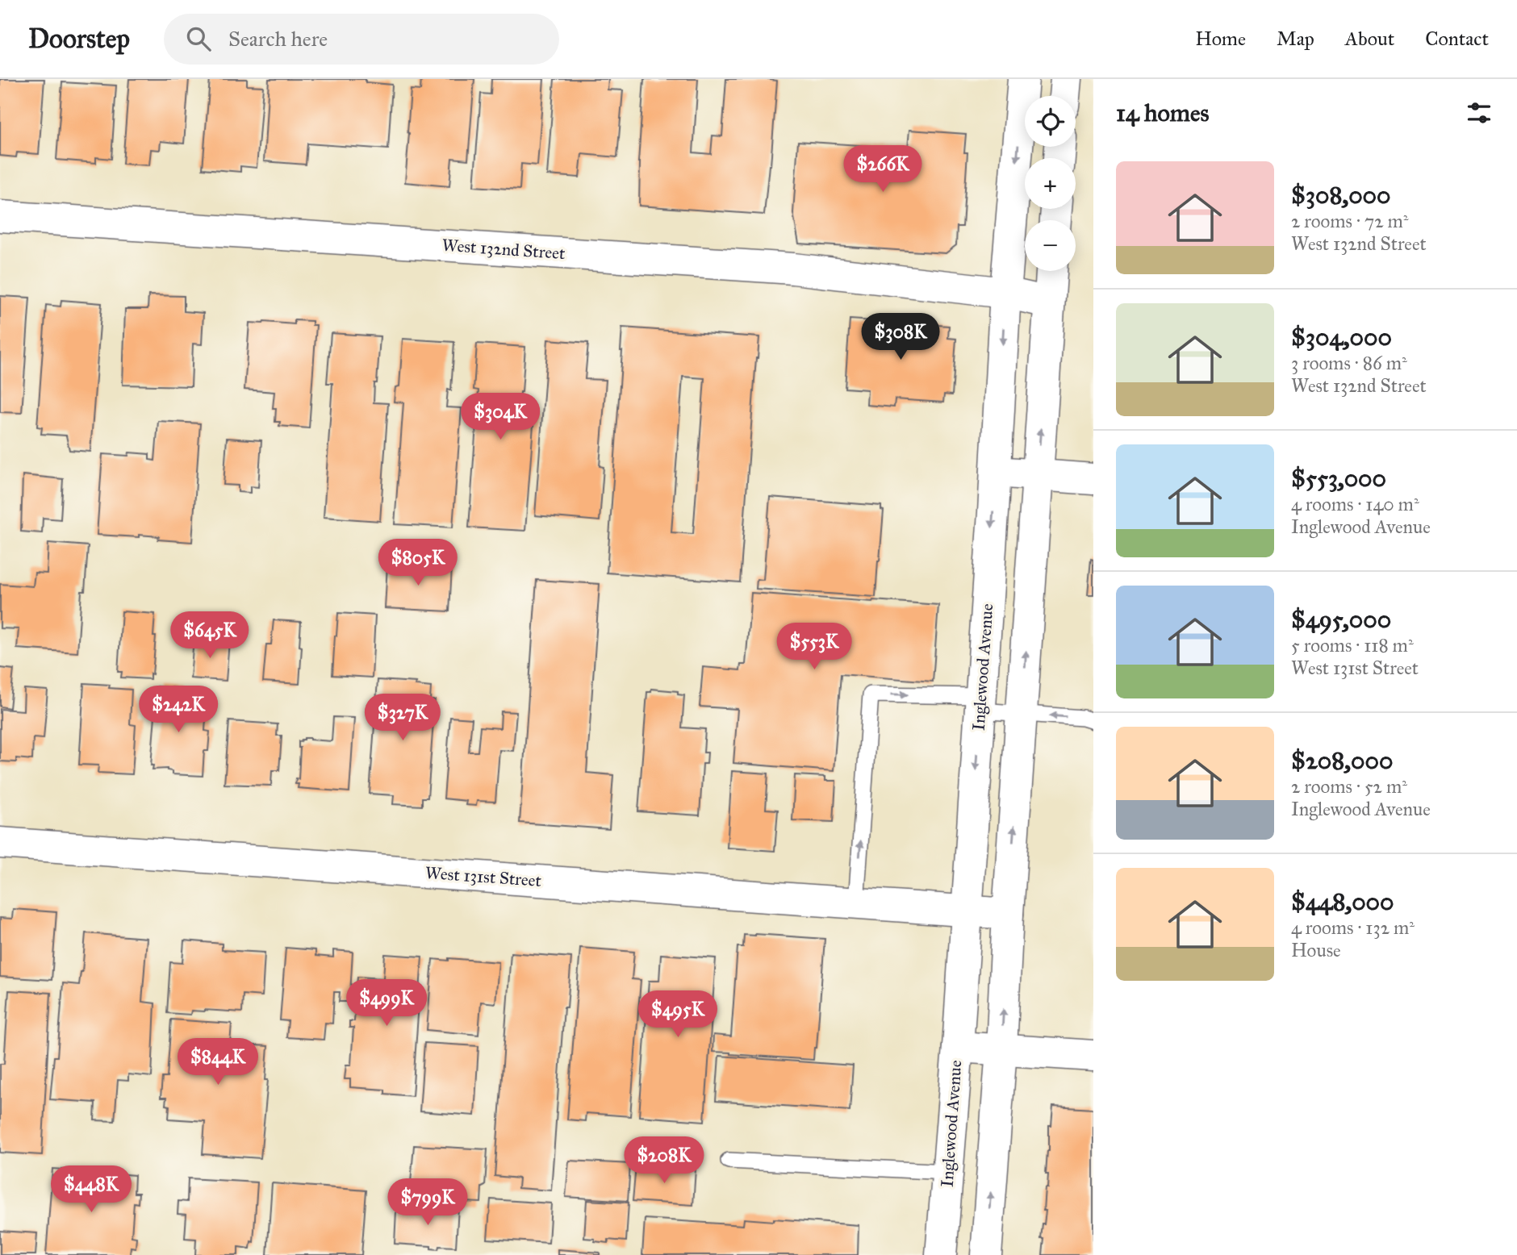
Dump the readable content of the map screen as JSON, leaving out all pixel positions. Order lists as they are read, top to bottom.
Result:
{
  "streets": {
    "main road": ["West 132nd Street", "Inglewood Avenue", "West 131st Street"]
  },
  "crossings": [
    ["West 132nd Street", "Inglewood Avenue"],
    ["Inglewood Avenue", "West 131st Street"]
  ],
  "page": {
    "header": "Doorstep",
    "search": "Search here",
    "nav": [
      "Home",
      "Map",
      "About",
      "Contact"
    ],
    "heading": "14 homes",
    "map_buttons": ["+", "−"],
    "price": [
      "$266K",
      "$308K",
      "$304K",
      "$805K",
      "$645K",
      "$553K",
      "$242K",
      "$327K",
      "$499K",
      "$495K",
      "$844K",
      "$208K",
      "$448K",
      "$799K"
    ],
    "list": [
      {
        "name": "$308,000",
        "note": "2 rooms · 72 m² · West 132nd Street"
      },
      {
        "name": "$304,000",
        "note": "3 rooms · 86 m² · West 132nd Street"
      },
      {
        "name": "$553,000",
        "note": "4 rooms · 140 m² · Inglewood Avenue"
      },
      {
        "name": "$495,000",
        "note": "5 rooms · 118 m² · West 131st Street"
      },
      {
        "name": "$208,000",
        "note": "2 rooms · 52 m² · Inglewood Avenue"
      },
      {
        "name": "$448,000",
        "note": "4 rooms · 132 m² · House"
      }
    ]
  }
}
